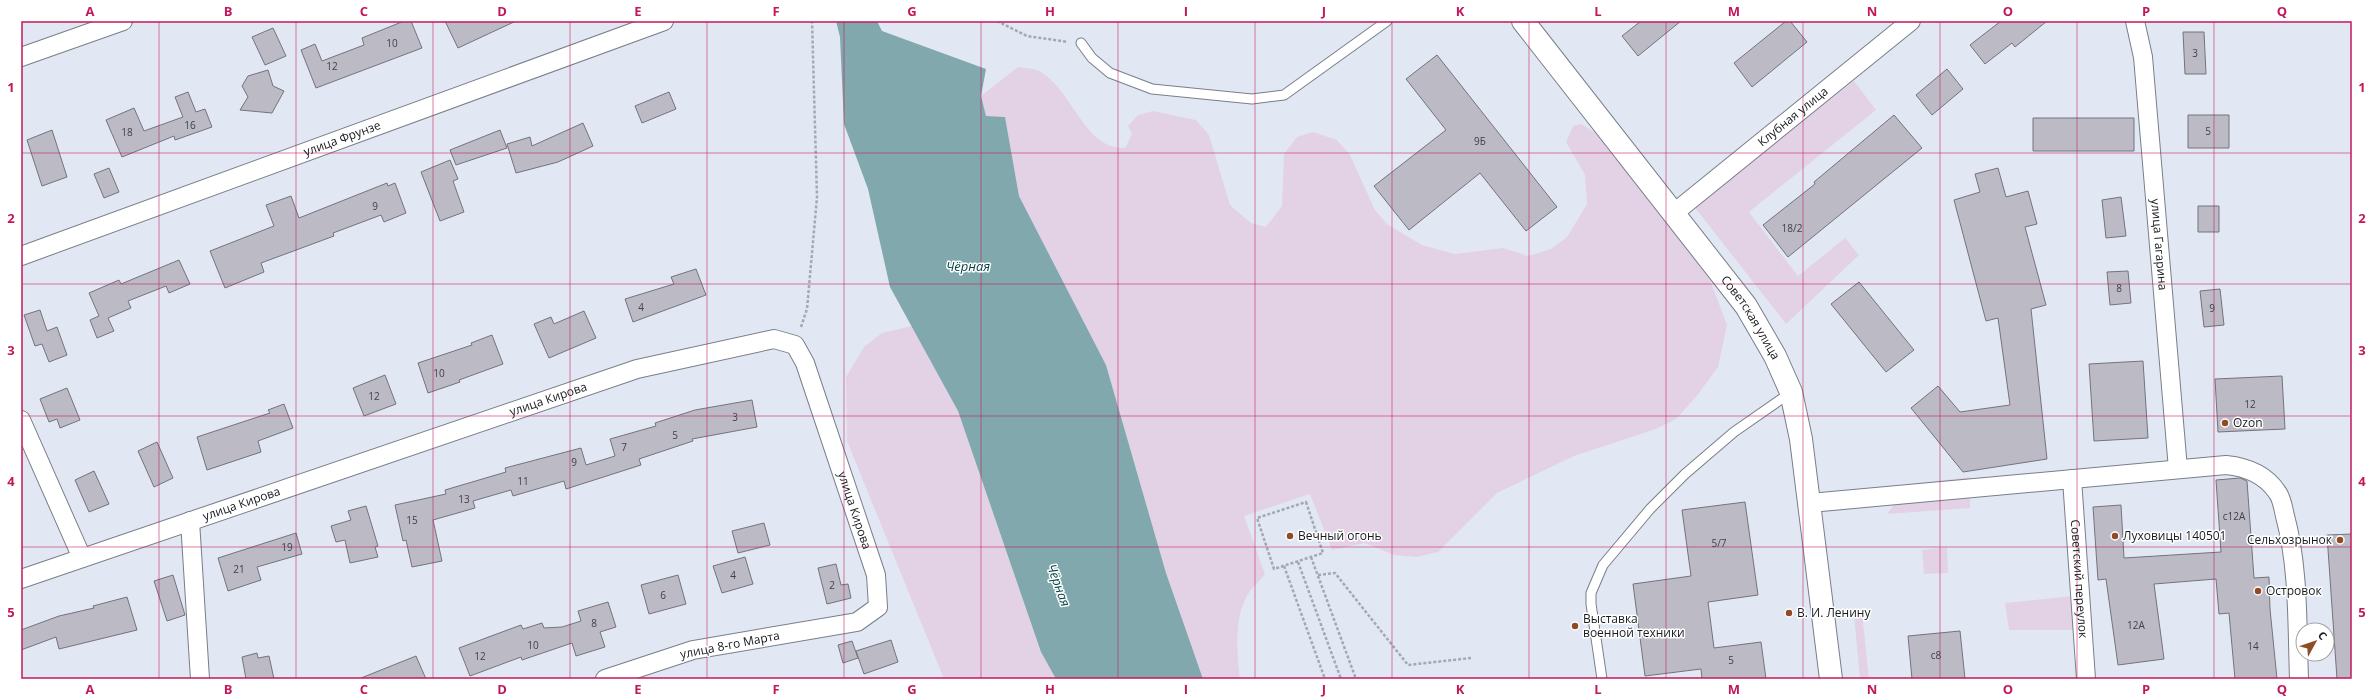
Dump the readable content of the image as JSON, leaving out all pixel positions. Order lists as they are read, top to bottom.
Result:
{
  "streets": {
    "street": [
      "Клубная улица",
      "улица Фрунзе",
      "улица Гагарина",
      "Советская улица",
      "улица Кирова",
      "Советский переулок",
      "улица 8-го Марта"
    ]
  },
  "crossings": [
    ["Клубная улица", "Советская улица"],
    ["улица Кирова", "улица 8-го Марта"]
  ],
  "water": ["Чёрная"],
  "places": [
    "Ozon",
    "Вечный огонь",
    "Луховицы 140501",
    "Сельхозрынок",
    "Островок",
    "В. И. Ленину",
    "Выставка военной техники"
  ],
  "house_numbers": [
    "10",
    "3",
    "12",
    "16",
    "5",
    "18",
    "9Б",
    "9",
    "18/2",
    "8",
    "4",
    "9",
    "10",
    "12",
    "12",
    "3",
    "5",
    "7",
    "9",
    "11",
    "13",
    "с12А",
    "15",
    "5/7",
    "19",
    "21",
    "4",
    "2",
    "6",
    "8",
    "12А",
    "10",
    "14",
    "с8",
    "12",
    "5"
  ],
  "north": "top right",
  "grid": {
    "columns": [
      "A",
      "B",
      "C",
      "D",
      "E",
      "F",
      "G",
      "H",
      "I",
      "J",
      "K",
      "L",
      "M",
      "N",
      "O",
      "P",
      "Q"
    ],
    "rows": [
      "1",
      "2",
      "3",
      "4",
      "5"
    ]
  }
}
